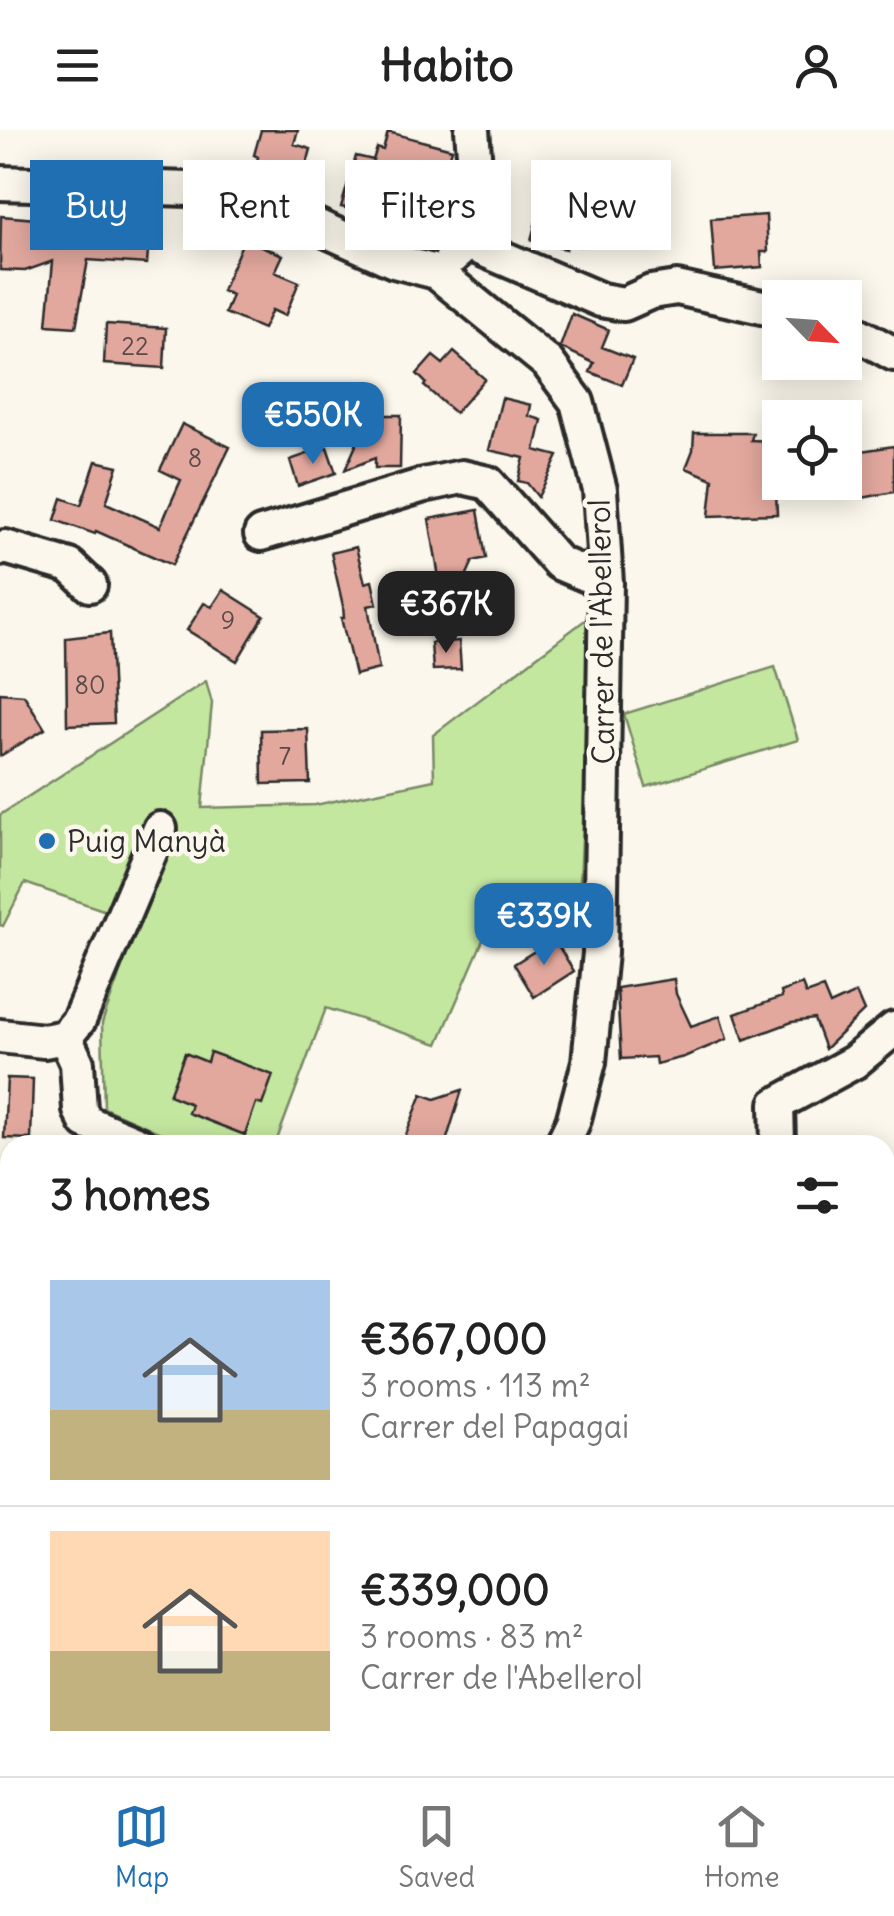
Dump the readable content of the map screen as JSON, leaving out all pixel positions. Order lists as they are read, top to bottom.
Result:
{
  "streets": {
    "street": ["Carrer de l'Abellerol"]
  },
  "places": ["Puig Manyà"],
  "house_numbers": [
    "22",
    "8",
    "9",
    "80",
    "7"
  ],
  "north": "bottom right",
  "page": {
    "header": "Habito",
    "chip": [
      "Buy",
      "Rent",
      "Filters",
      "New"
    ],
    "price": ["€550K", "€367K", "€339K"],
    "heading": "3 homes",
    "list": [
      {
        "name": "€367,000",
        "note": "3 rooms · 113 m² · Carrer del Papagai"
      },
      {
        "name": "€339,000",
        "note": "3 rooms · 83 m² · Carrer de l'Abellerol"
      }
    ],
    "tabs": ["Map", "Saved", "Home"]
  }
}
